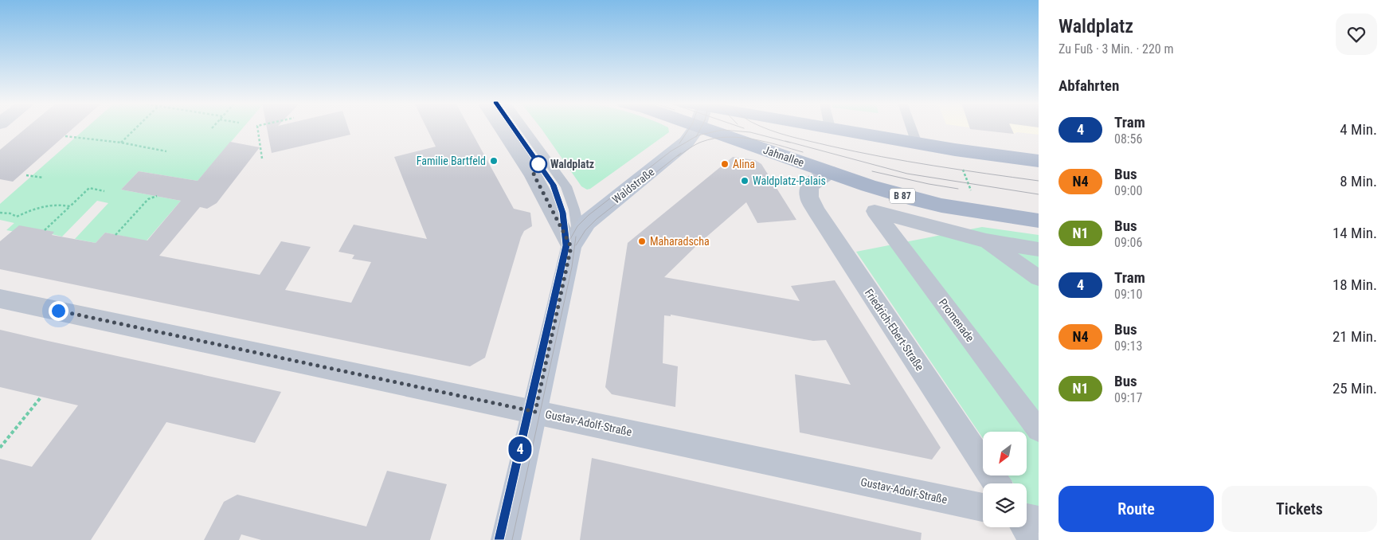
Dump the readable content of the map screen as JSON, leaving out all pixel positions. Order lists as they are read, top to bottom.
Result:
{
  "streets": {
    "main road": ["Jahnallee", "Waldstraße", "B 87"],
    "street": ["Promenade", "Friedrich-Ebert-Straße", "Gustav-Adolf-Straße"]
  },
  "crossings": [
    ["Jahnallee", "Friedrich-Ebert-Straße"],
    ["Waldstraße", "Gustav-Adolf-Straße"]
  ],
  "places": [
    "Familie Bartfeld",
    "Waldplatz",
    "Alina",
    "Waldplatz-Palais",
    "Maharadscha"
  ],
  "lines": ["tram line 4"],
  "north": "bottom left",
  "page": {
    "on_map": "4",
    "heading": [
      ["Waldplatz", "Zu Fuß · 3 Min. · 220 m"],
      "Abfahrten"
    ],
    "list": [
      {
        "mark": "4",
        "name": "Tram",
        "note": "08:56",
        "value": "4 Min."
      },
      {
        "mark": "N4",
        "name": "Bus",
        "note": "09:00",
        "value": "8 Min."
      },
      {
        "mark": "N1",
        "name": "Bus",
        "note": "09:06",
        "value": "14 Min."
      },
      {
        "mark": "4",
        "name": "Tram",
        "note": "09:10",
        "value": "18 Min."
      },
      {
        "mark": "N4",
        "name": "Bus",
        "note": "09:13",
        "value": "21 Min."
      },
      {
        "mark": "N1",
        "name": "Bus",
        "note": "09:17",
        "value": "25 Min."
      }
    ],
    "buttons": ["Route", "Tickets"]
  }
}
